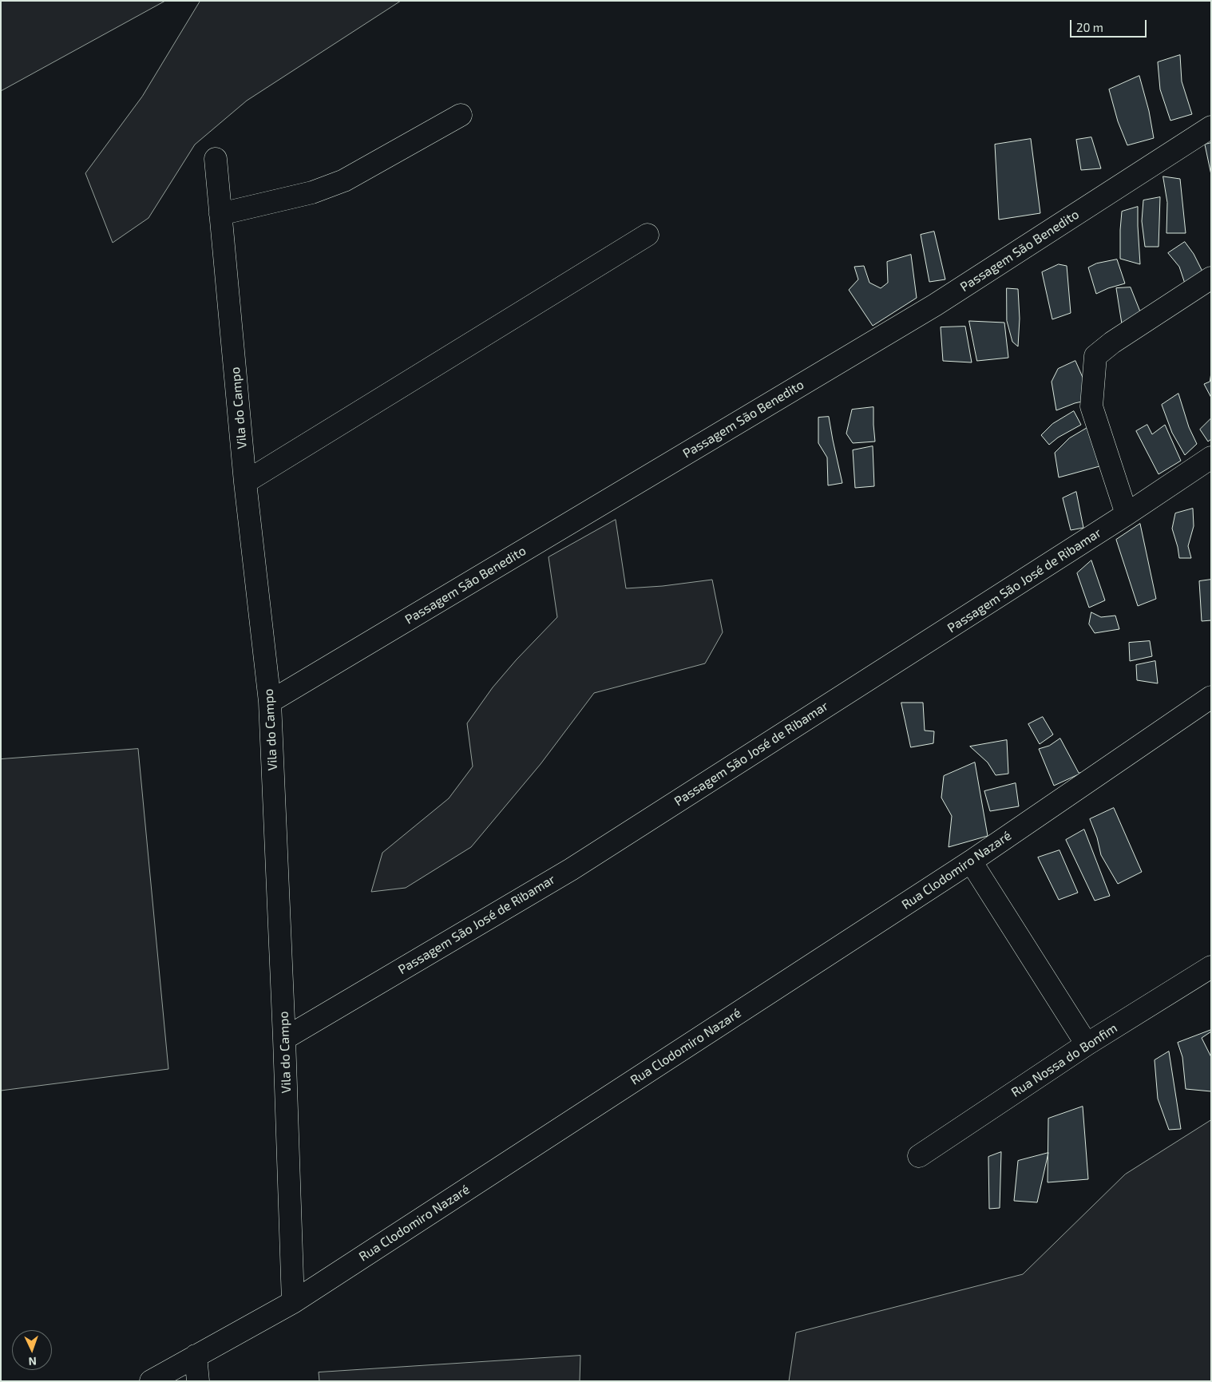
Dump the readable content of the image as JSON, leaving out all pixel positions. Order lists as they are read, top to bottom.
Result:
{
  "streets": {
    "street": [
      "Passagem São Benedito",
      "Vila do Campo",
      "Passagem São José de Ribamar",
      "Rua Clodomiro Nazaré",
      "Rua Nossa do Bonfim"
    ]
  },
  "crossings": [
    ["Passagem São Benedito", "Vila do Campo"],
    ["Vila do Campo", "Passagem São José de Ribamar"],
    ["Vila do Campo", "Rua Clodomiro Nazaré"]
  ],
  "scale_bar": "20 m",
  "north": "bottom"
}
